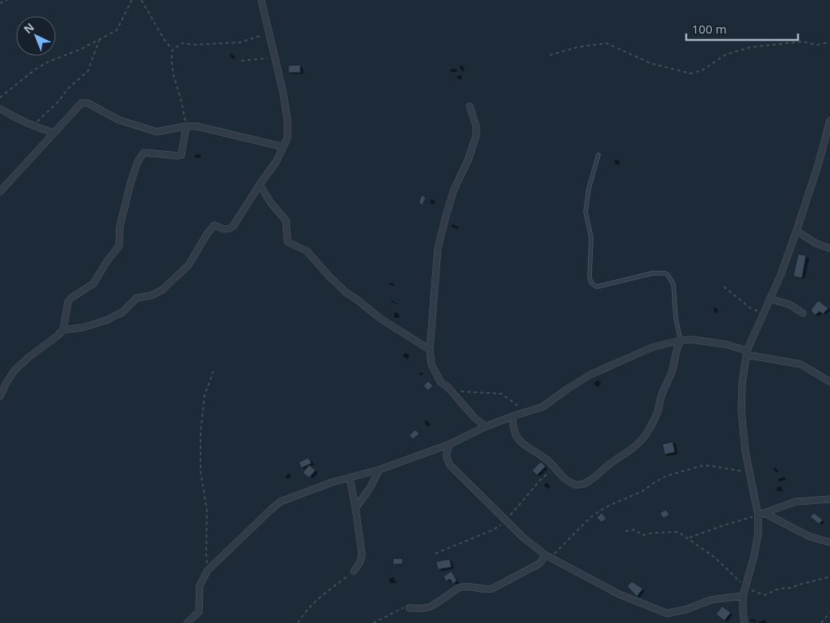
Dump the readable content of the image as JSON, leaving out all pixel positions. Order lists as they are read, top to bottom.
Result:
{
  "scale_bar": "100 m",
  "north": "top left"
}
